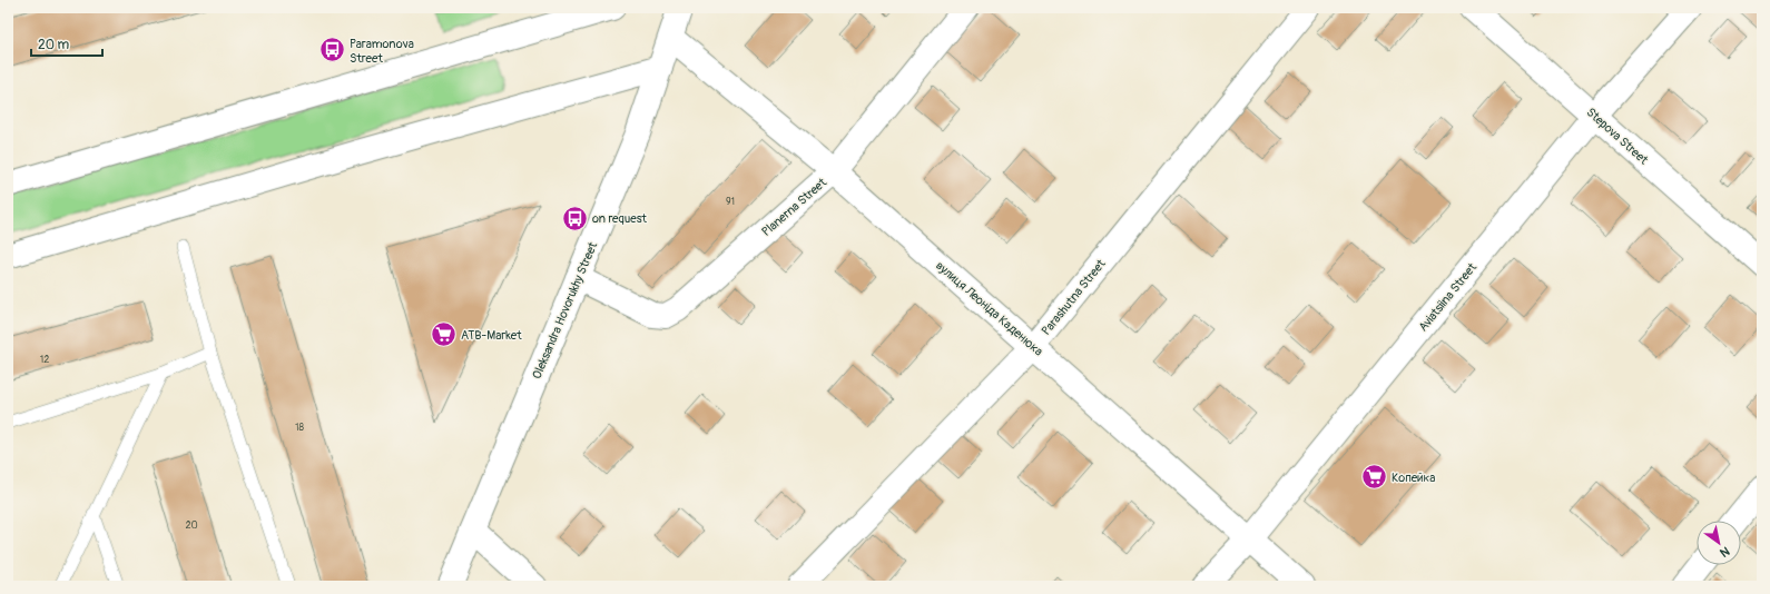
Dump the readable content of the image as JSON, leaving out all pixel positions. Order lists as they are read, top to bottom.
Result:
{
  "streets": {
    "street": [
      "Stepova Street",
      "Planerna Street",
      "Parashutna Street",
      "Aviatsiina Street",
      "вулиця Леоніда Каденюка",
      "Oleksandra Hovorukhy Street"
    ]
  },
  "crossings": [
    ["Stepova Street", "Aviatsiina Street"],
    ["Planerna Street", "вулиця Леоніда Каденюка"],
    ["Planerna Street", "Oleksandra Hovorukhy Street"],
    ["Parashutna Street", "вулиця Леоніда Каденюка"],
    ["Aviatsiina Street", "вулиця Леоніда Каденюка"],
    ["вулиця Леоніда Каденюка", "Oleksandra Hovorukhy Street"]
  ],
  "places": {
    "bus stop": ["Paramonova Street", "on request"],
    "supermarket": ["ATB-Market", "Копейка"]
  },
  "house_numbers": [
    "91",
    "12",
    "18",
    "20"
  ],
  "scale_bar": "20 m",
  "north": "bottom right"
}
